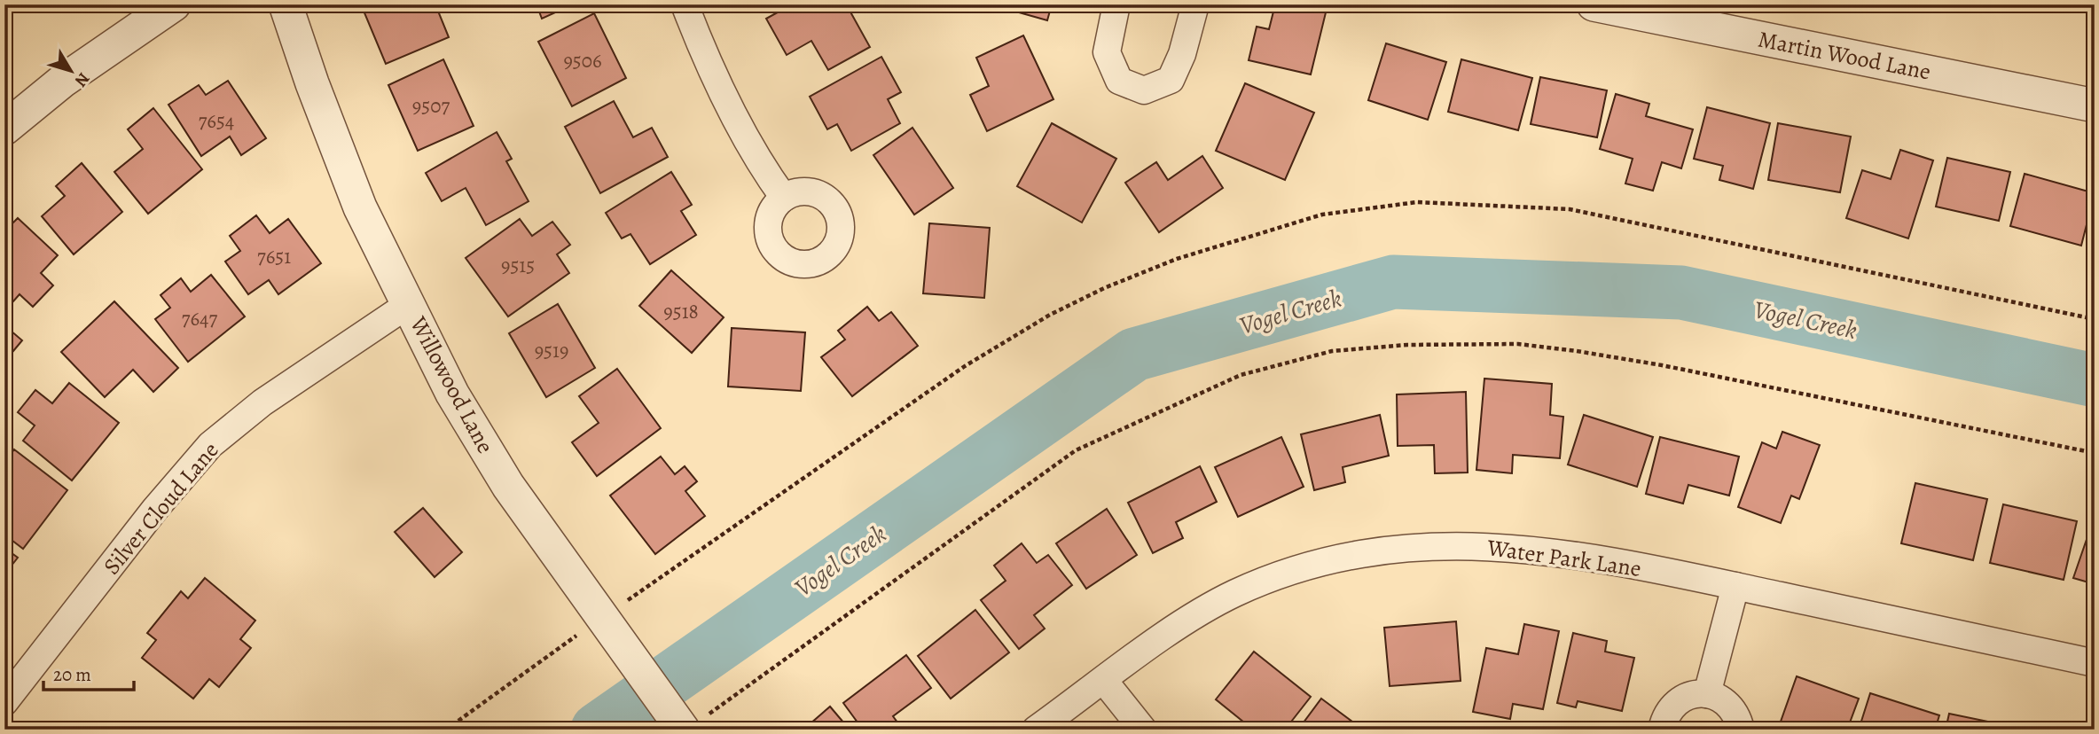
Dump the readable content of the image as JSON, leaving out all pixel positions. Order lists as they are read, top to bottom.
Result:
{
  "streets": {
    "street": [
      "Martin Wood Lane",
      "Willowood Lane",
      "Silver Cloud Lane",
      "Water Park Lane"
    ]
  },
  "crossings": [
    ["Willowood Lane", "Silver Cloud Lane"]
  ],
  "water": ["Vogel Creek"],
  "house_numbers": [
    "9506",
    "9507",
    "7654",
    "7651",
    "9515",
    "9518",
    "7647",
    "9519"
  ],
  "scale_bar": "20 m",
  "north": "bottom right"
}
